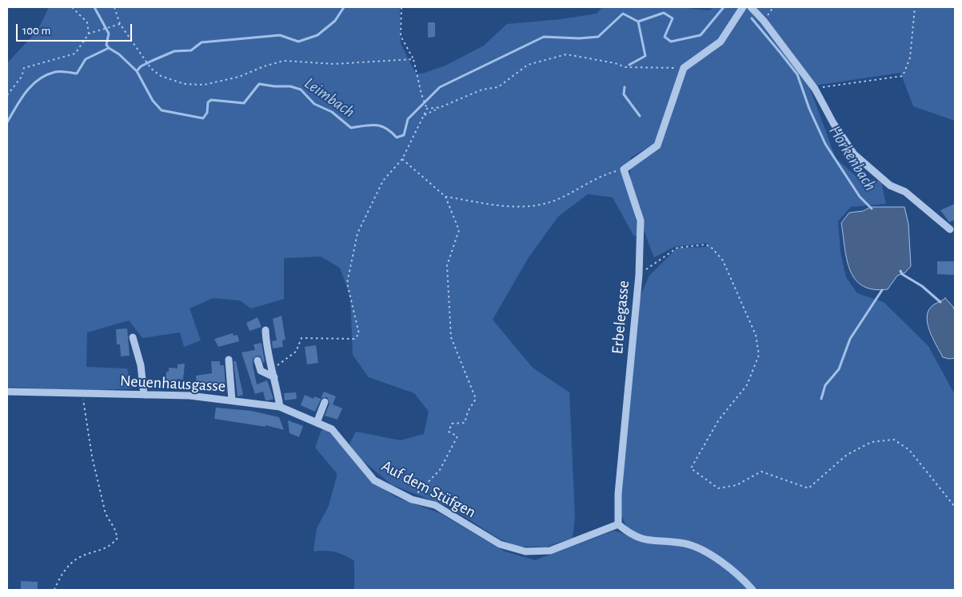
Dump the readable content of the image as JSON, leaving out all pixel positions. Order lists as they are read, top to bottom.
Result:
{
  "streets": {
    "street": ["Erbelegasse", "Neuenhausgasse", "Auf dem Stüfgen"]
  },
  "crossings": [
    ["Erbelegasse", "Auf dem Stüfgen"],
    ["Neuenhausgasse", "Auf dem Stüfgen"]
  ],
  "water": ["Leimbach", "Horkenbach"],
  "scale_bar": "100 m"
}
